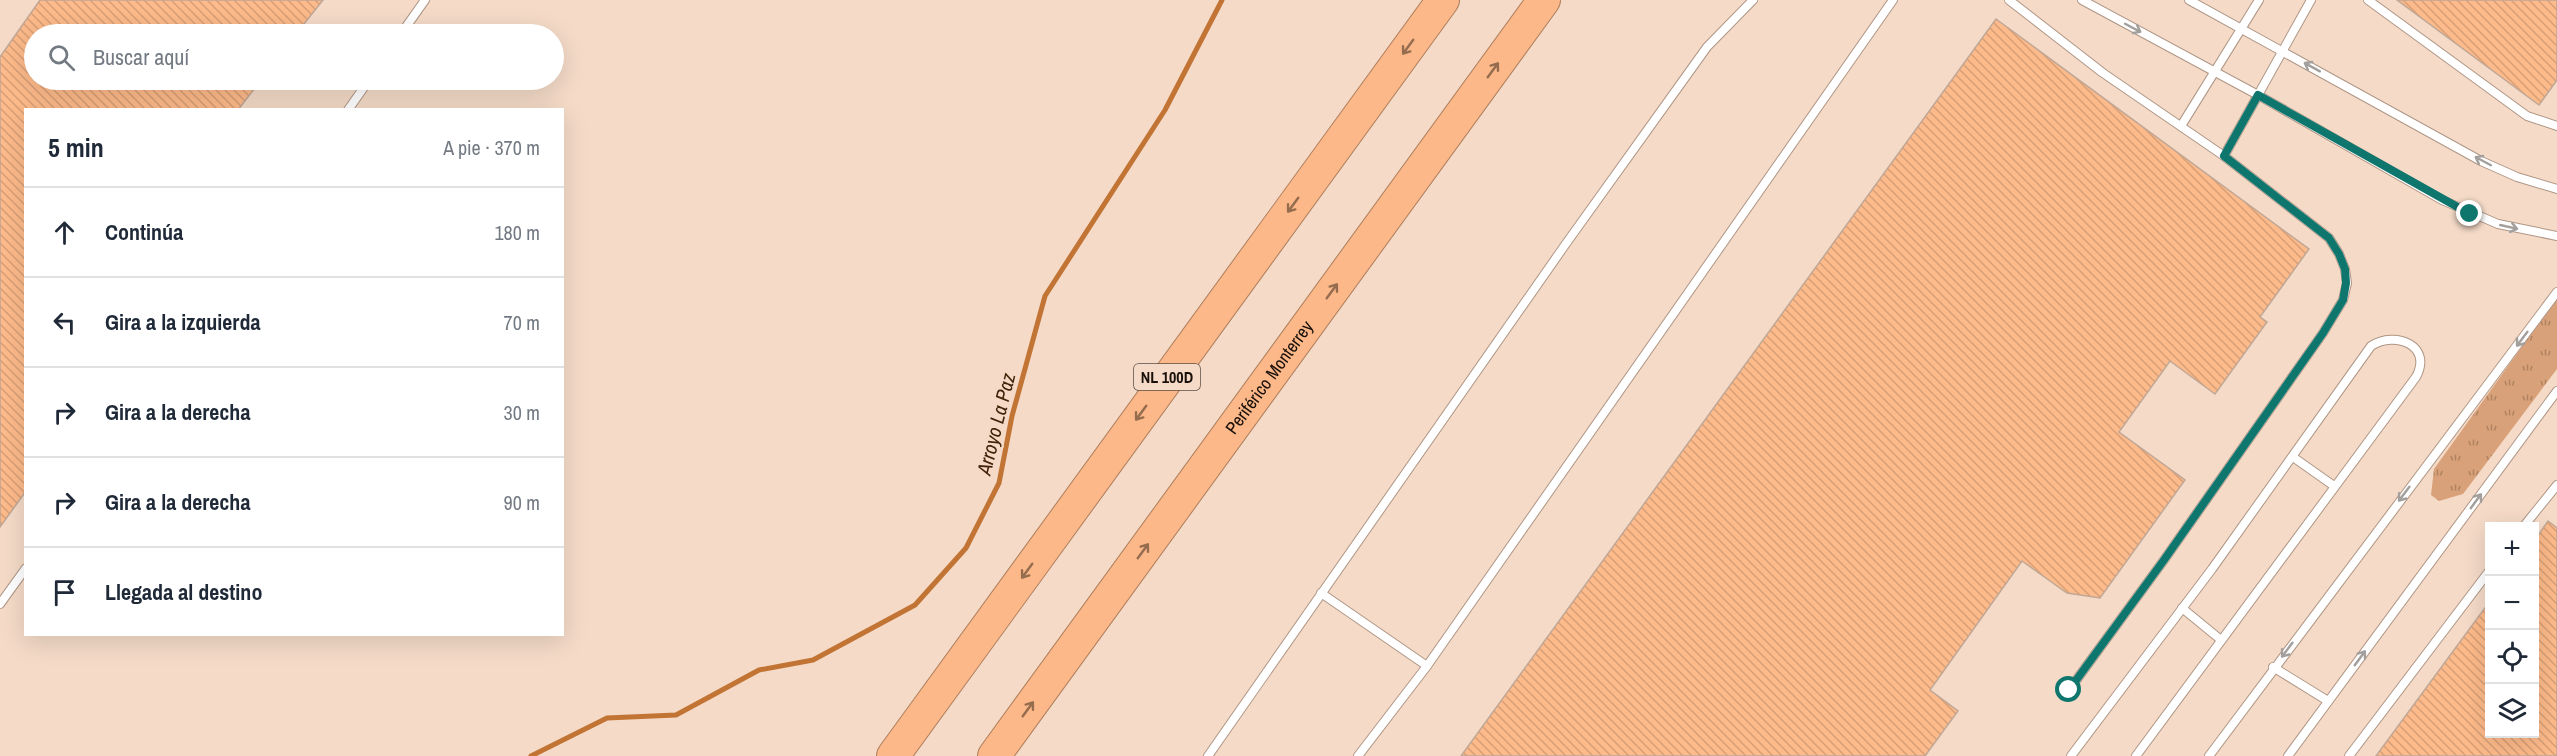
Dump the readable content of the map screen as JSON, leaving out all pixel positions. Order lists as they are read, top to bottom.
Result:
{
  "streets": {
    "highway": ["NL 100D", "Periférico Monterrey"]
  },
  "water": ["Arroyo La Paz"],
  "page": {
    "search": "Buscar aquí",
    "heading": ["5 min", "A pie · 370 m"],
    "list": [
      ["Continúa", "180 m"],
      ["Gira a la izquierda", "70 m"],
      ["Gira a la derecha", "30 m"],
      ["Gira a la derecha", "90 m"],
      "Llegada al destino"
    ],
    "map_buttons": ["+", "−"]
  }
}
